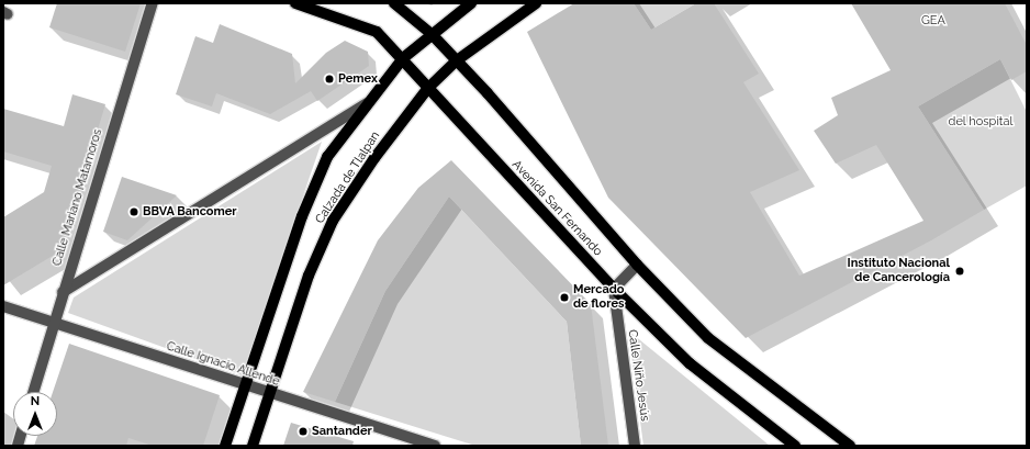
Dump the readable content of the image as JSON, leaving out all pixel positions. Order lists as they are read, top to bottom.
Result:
{
  "streets": {
    "main road": ["Calzada de Tlalpan", "Avenida San Fernando"],
    "street": ["Calle Mariano Matamoros", "Calle Ignacio Allende", "Calle Niño Jesús"]
  },
  "crossings": [
    ["Calzada de Tlalpan", "Avenida San Fernando"],
    ["Calzada de Tlalpan", "Calle Ignacio Allende"],
    ["Calle Mariano Matamoros", "Calle Ignacio Allende"],
    ["Avenida San Fernando", "Calle Niño Jesús"]
  ],
  "parks": ["GEA", "del hospital"],
  "places": [
    "Pemex",
    "BBVA Bancomer",
    "Instituto Nacional de Cancerología",
    "Mercado de flores",
    "Santander"
  ],
  "north": "top"
}
